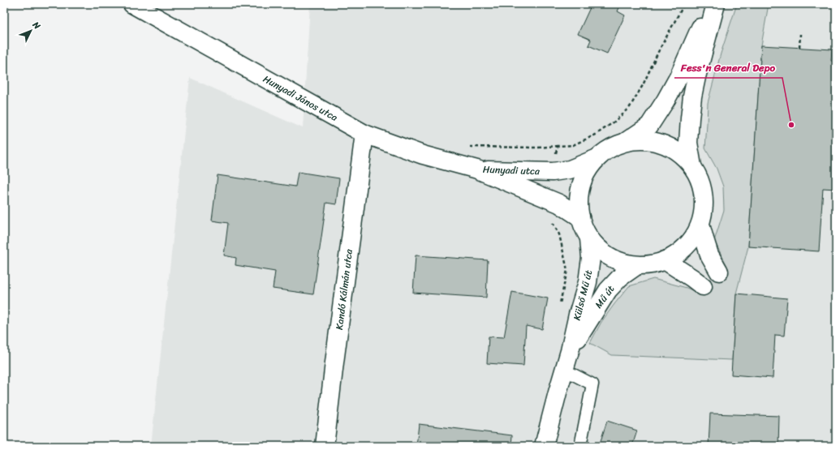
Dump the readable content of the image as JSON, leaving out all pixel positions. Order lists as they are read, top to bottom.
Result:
{
  "streets": {
    "main road": [
      "Hunyadi János utca",
      "Hunyadi utca",
      "Kandó Kálmán utca",
      "Külső Mű út",
      "Mű út"
    ]
  },
  "crossings": [
    ["Hunyadi János utca", "Hunyadi utca"],
    ["Hunyadi János utca", "Kandó Kálmán utca"],
    ["Külső Mű út", "Mű út"]
  ],
  "places": ["Fess'n General Depo"],
  "north": "top right"
}
